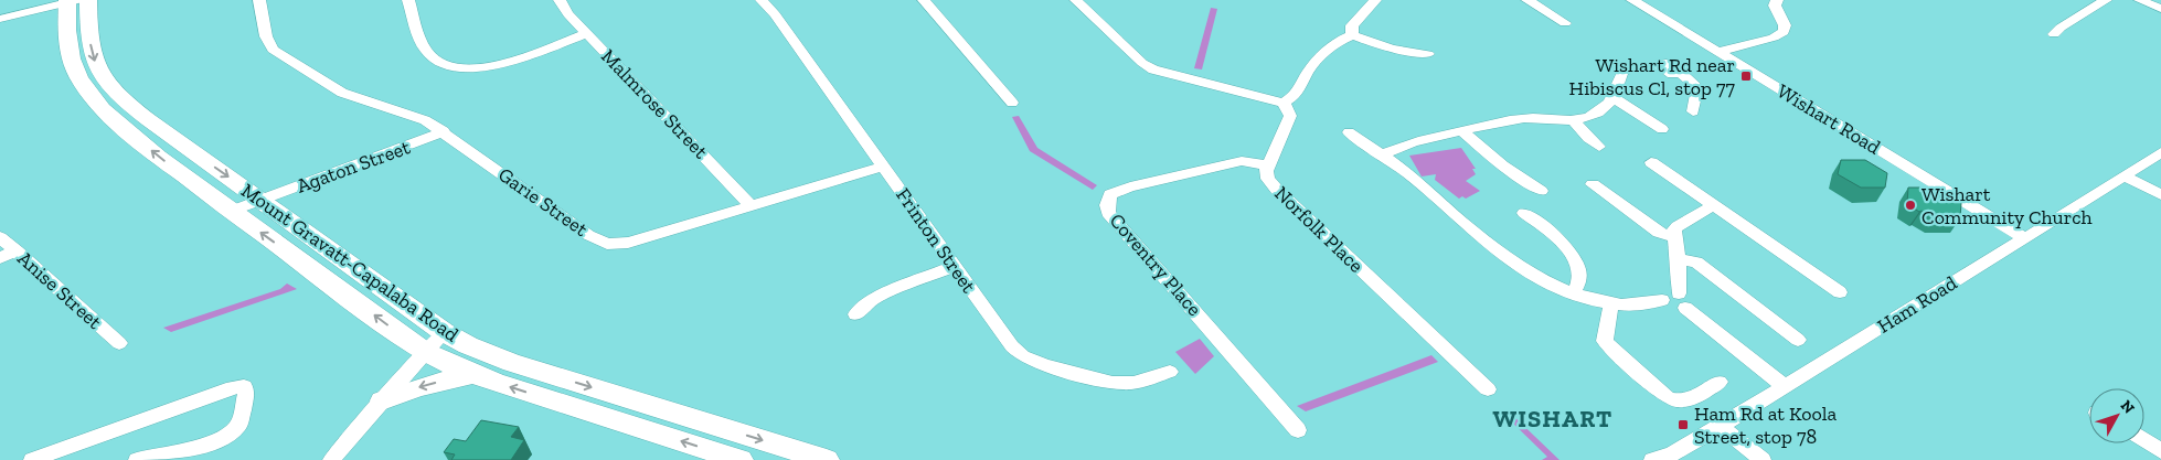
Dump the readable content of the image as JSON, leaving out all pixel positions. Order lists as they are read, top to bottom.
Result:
{
  "streets": {
    "highway": ["Mount Gravatt-Capalaba Road"],
    "street": [
      "Malmrose Street",
      "Wishart Road",
      "Agaton Street",
      "Garie Street",
      "Norfolk Place",
      "Frinton Street",
      "Coventry Place",
      "Anise Street",
      "Ham Road"
    ]
  },
  "crossings": [
    ["Malmrose Street", "Garie Street"],
    ["Wishart Road", "Ham Road"],
    ["Agaton Street", "Garie Street"],
    ["Agaton Street", "Mount Gravatt-Capalaba Road"],
    ["Garie Street", "Frinton Street"],
    ["Norfolk Place", "Coventry Place"]
  ],
  "districts": ["WISHART"],
  "places": {
    "transit": ["Wishart Rd near Hibiscus Cl, stop 77", "Ham Rd at Koola Street, stop 78"],
    "other": ["Wishart Community Church"]
  },
  "north": "top right"
}
